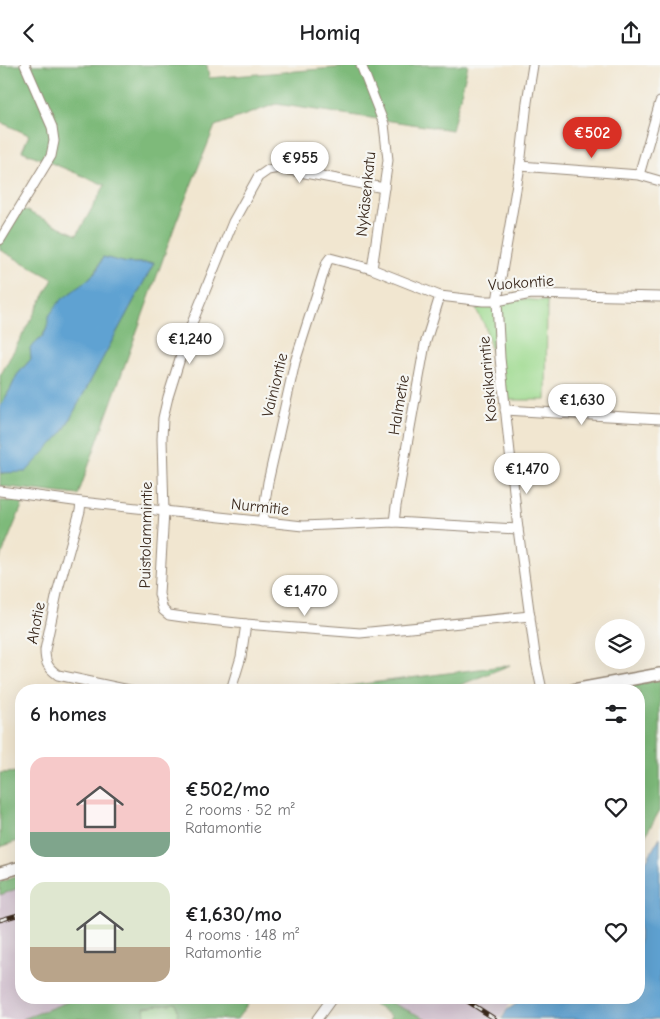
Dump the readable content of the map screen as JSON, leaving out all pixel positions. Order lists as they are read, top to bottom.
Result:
{
  "streets": {
    "street": [
      "Nykäsenkatu",
      "Vuokontie",
      "Koskikarintie",
      "Vainiontie",
      "Halmetie",
      "Nurmitie",
      "Puistolammintie",
      "Ahotie"
    ]
  },
  "crossings": [
    ["Nykäsenkatu", "Vuokontie"],
    ["Nykäsenkatu", "Puistolammintie"],
    ["Vuokontie", "Koskikarintie"],
    ["Vuokontie", "Vainiontie"],
    ["Vuokontie", "Halmetie"],
    ["Koskikarintie", "Nurmitie"],
    ["Koskikarintie", "Puistolammintie"],
    ["Vainiontie", "Nurmitie"],
    ["Halmetie", "Nurmitie"],
    ["Nurmitie", "Puistolammintie"],
    ["Nurmitie", "Ahotie"]
  ],
  "page": {
    "header": "Homiq",
    "price": [
      "€502",
      "€955",
      "€1,240",
      "€1,630",
      "€1,470",
      "€1,470"
    ],
    "heading": "6 homes",
    "list": [
      {
        "name": "€502/mo",
        "note": "2 rooms · 52 m² · Ratamontie"
      },
      {
        "name": "€1,630/mo",
        "note": "4 rooms · 148 m² · Ratamontie"
      }
    ]
  }
}
